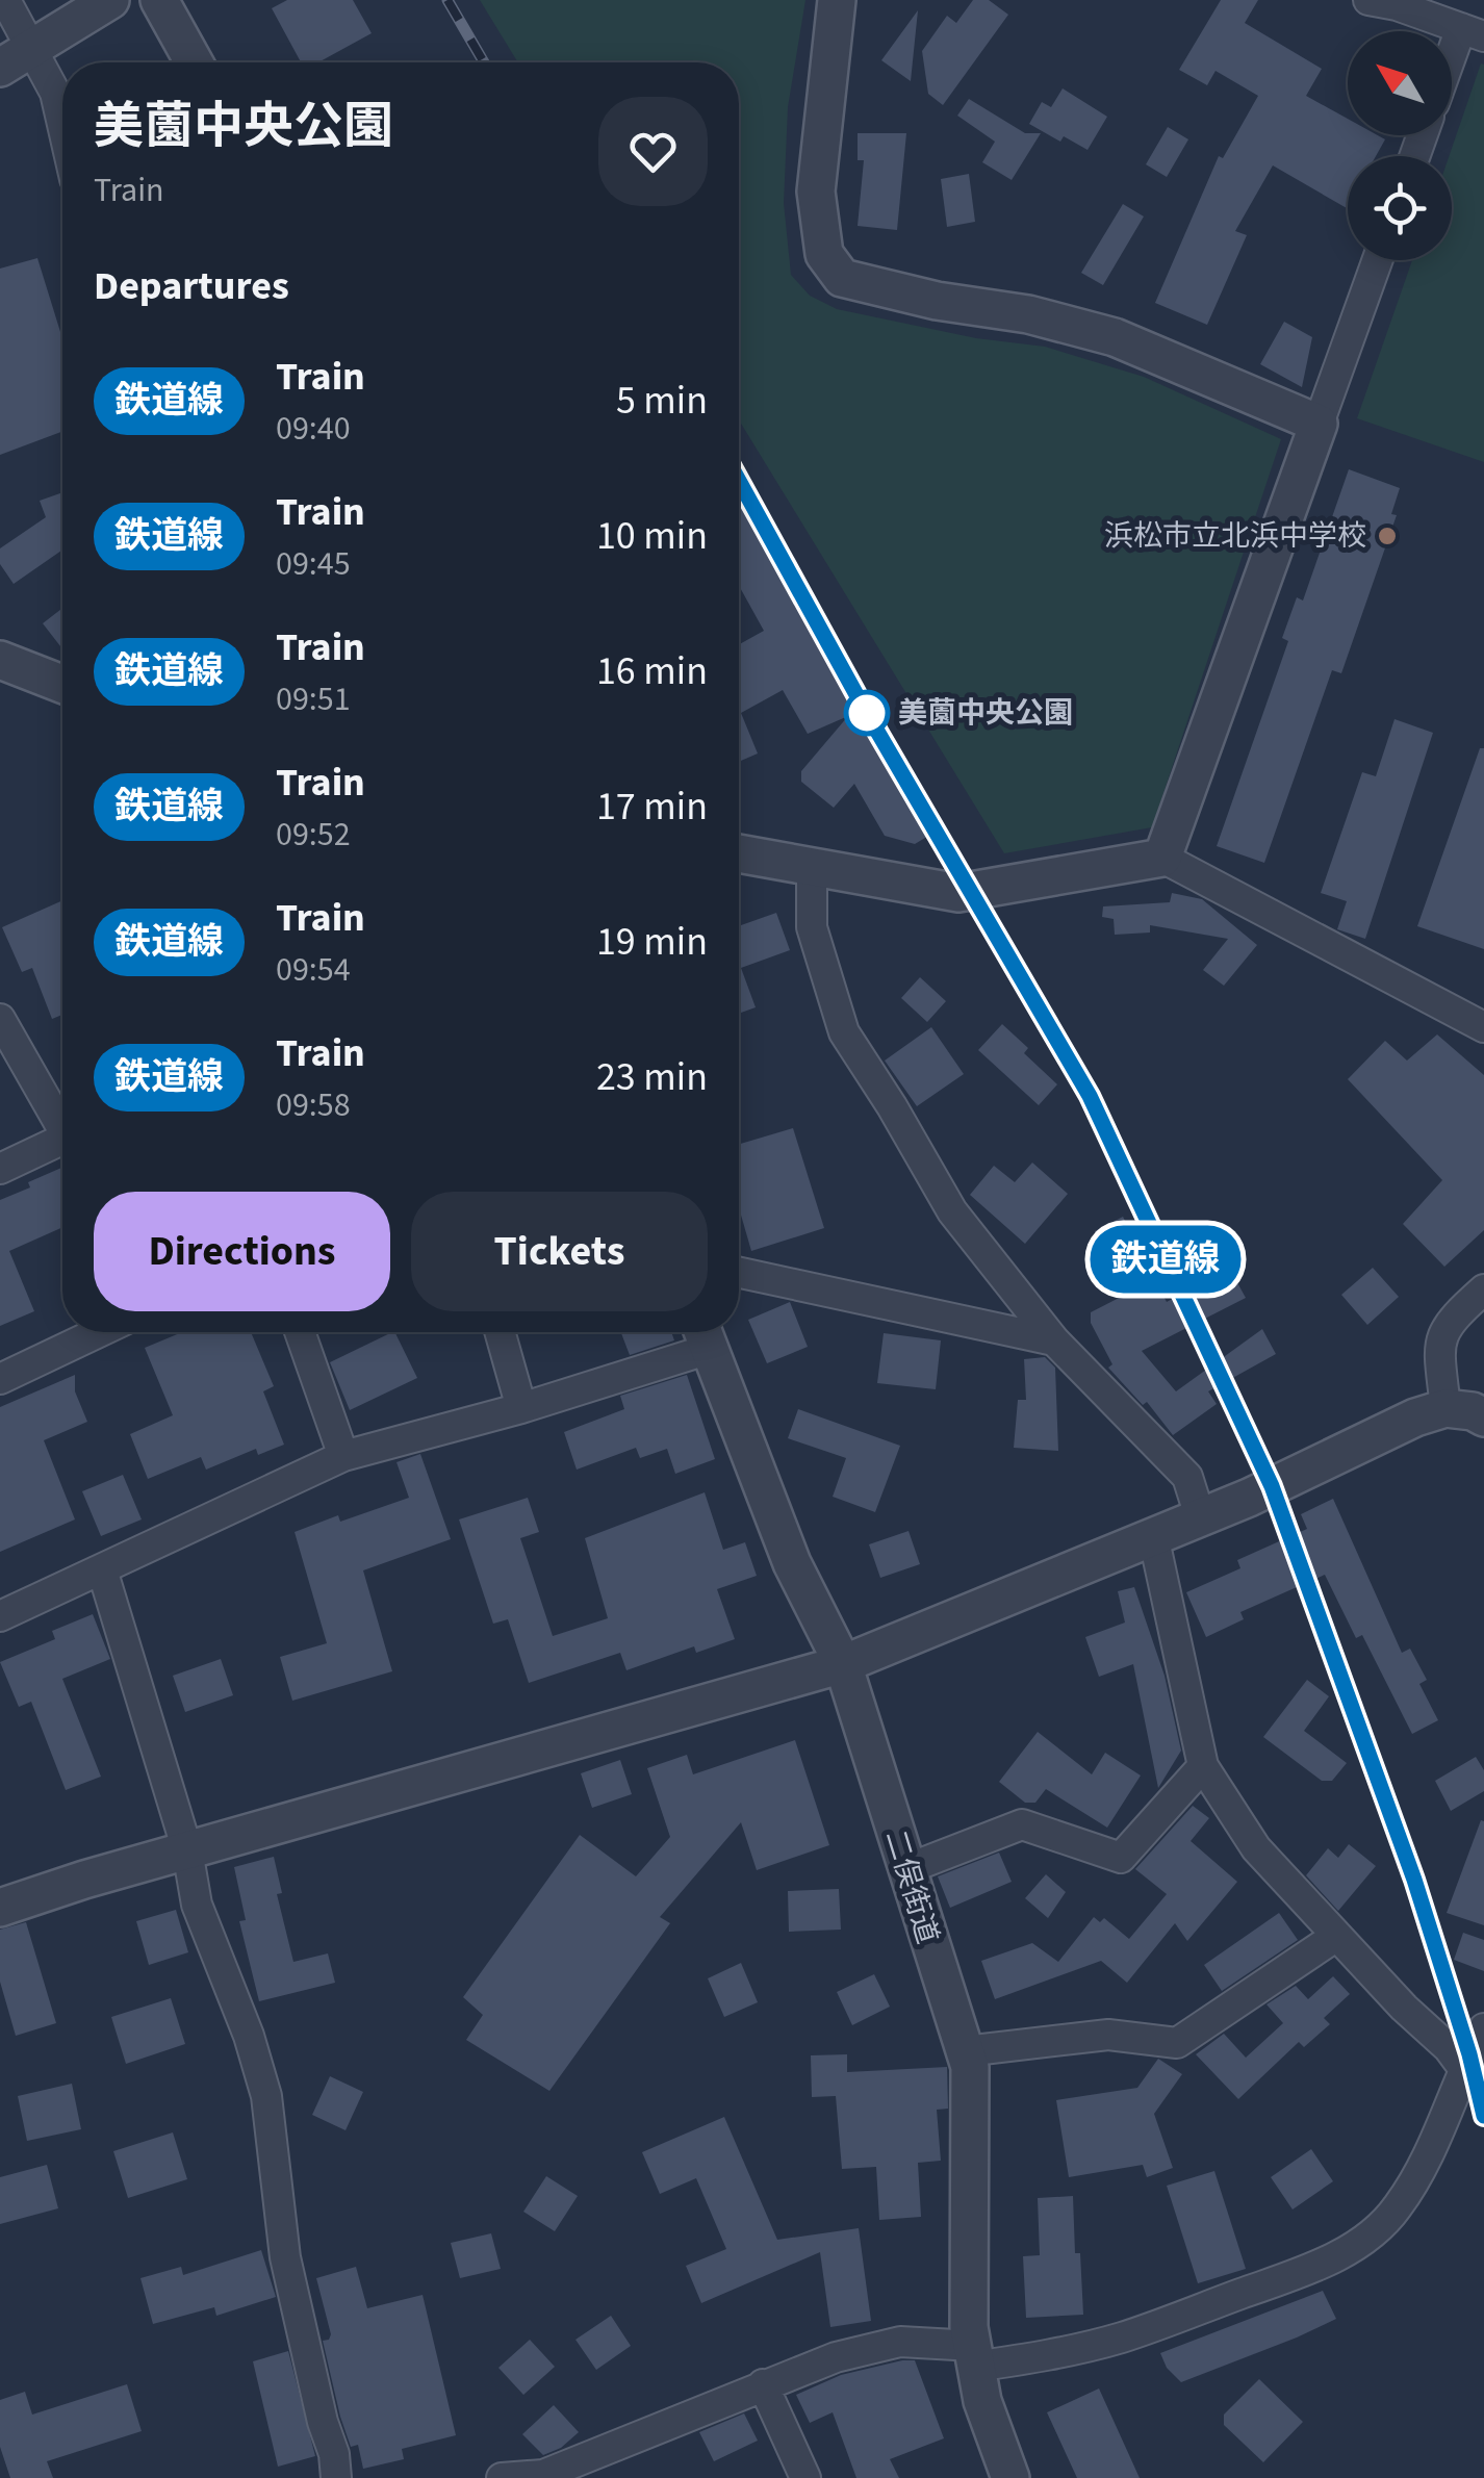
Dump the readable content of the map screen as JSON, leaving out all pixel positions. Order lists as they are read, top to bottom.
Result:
{
  "streets": {
    "street": ["二俣街道"]
  },
  "places": ["浜松市立北浜中学校", "美薗中央公園"],
  "north": "top left",
  "page": {
    "on_map": "鉄道線",
    "heading": [
      ["美薗中央公園", "Train"],
      "Departures"
    ],
    "list": [
      {
        "mark": "鉄道線",
        "name": "Train",
        "note": "09:40",
        "value": "5 min"
      },
      {
        "mark": "鉄道線",
        "name": "Train",
        "note": "09:45",
        "value": "10 min"
      },
      {
        "mark": "鉄道線",
        "name": "Train",
        "note": "09:51",
        "value": "16 min"
      },
      {
        "mark": "鉄道線",
        "name": "Train",
        "note": "09:52",
        "value": "17 min"
      },
      {
        "mark": "鉄道線",
        "name": "Train",
        "note": "09:54",
        "value": "19 min"
      },
      {
        "mark": "鉄道線",
        "name": "Train",
        "note": "09:58",
        "value": "23 min"
      }
    ],
    "buttons": ["Directions", "Tickets"]
  }
}
